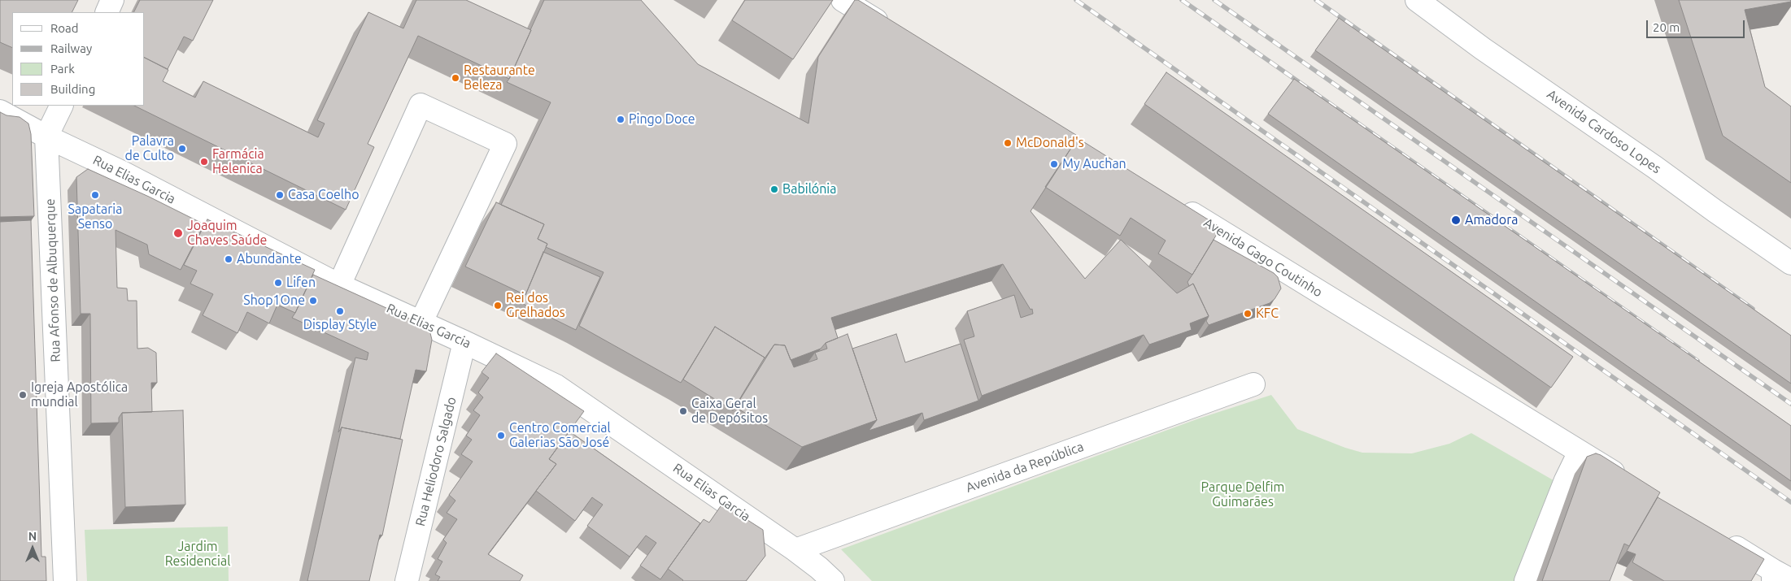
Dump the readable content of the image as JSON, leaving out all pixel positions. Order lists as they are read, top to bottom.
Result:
{
  "streets": {
    "street": [
      "Avenida Cardoso Lopes",
      "Rua Elias Garcia",
      "Avenida Gago Coutinho",
      "Rua Afonso de Albuquerque",
      "Rua Heliodoro Salgado",
      "Avenida da República"
    ]
  },
  "crossings": [
    ["Rua Elias Garcia", "Rua Afonso de Albuquerque"],
    ["Rua Elias Garcia", "Rua Heliodoro Salgado"],
    ["Rua Elias Garcia", "Avenida da República"]
  ],
  "parks": ["Parque Delfim Guimarães", "Jardim Residencial"],
  "places": [
    "Restaurante Beleza",
    "Pingo Doce",
    "McDonald's",
    "Palavra de Culto",
    "Farmácia Helenica",
    "My Auchan",
    "Babilónia",
    "Sapataria Senso",
    "Casa Coelho",
    "Amadora",
    "Joaquim Chaves Saúde",
    "Abundante",
    "Lifen",
    "Shop1One",
    "Rei dos Grelhados",
    "Display Style",
    "KFC",
    "Igreja Apostólica mundial",
    "Caixa Geral de Depósitos",
    "Centro Comercial Galerias São José"
  ],
  "legend": [
    "Road",
    "Railway",
    "Park",
    "Building"
  ],
  "scale_bar": "20 m",
  "north": "top"
}
